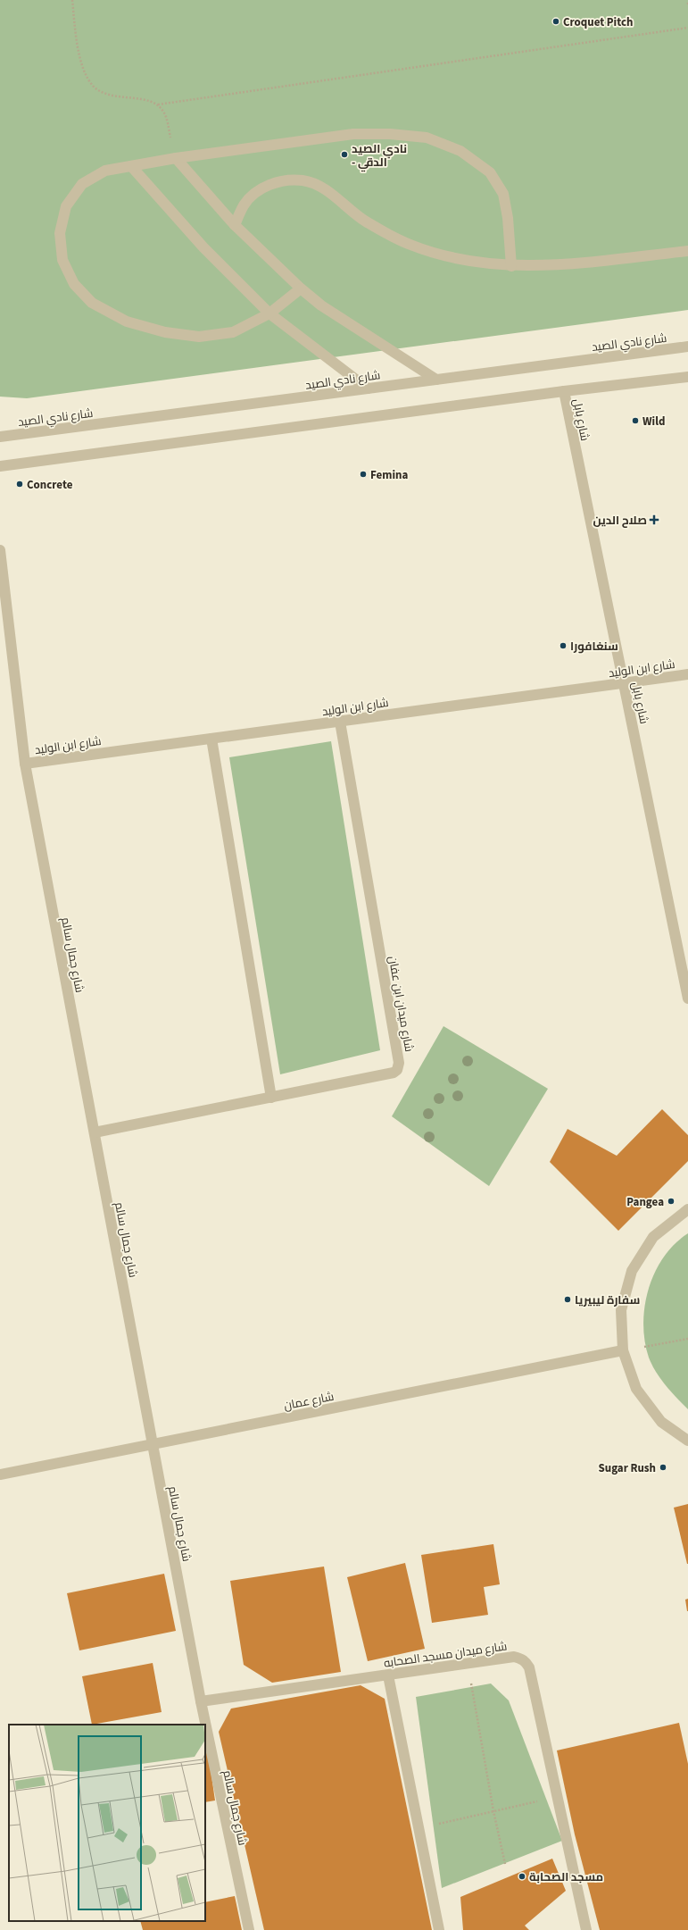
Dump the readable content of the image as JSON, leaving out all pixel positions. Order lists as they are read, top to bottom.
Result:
{
  "streets": {
    "street": [
      "شارع نادي الصيد",
      "شارع بابل",
      "شارع ابن الوليد",
      "شارع جمال سالم",
      "شارع ميدان ابن عفان",
      "شارع عمان",
      "شارع ميدان مسجد الصحابه"
    ]
  },
  "crossings": [
    ["شارع بابل", "شارع ابن الوليد"],
    ["شارع ابن الوليد", "شارع جمال سالم"],
    ["شارع ابن الوليد", "شارع ميدان ابن عفان"],
    ["شارع جمال سالم", "شارع ميدان ابن عفان"],
    ["شارع جمال سالم", "شارع عمان"],
    ["شارع جمال سالم", "شارع ميدان مسجد الصحابه"]
  ],
  "places": {
    "other": [
      "Croquet Pitch",
      "نادي الصيد - الدقي",
      "Wild",
      "Femina",
      "Concrete",
      "سنغافورا",
      "Pangea",
      "سفارة ليبيريا",
      "Sugar Rush",
      "مسجد الصحابة"
    ],
    "health": ["صلاح الدين"]
  }
}
